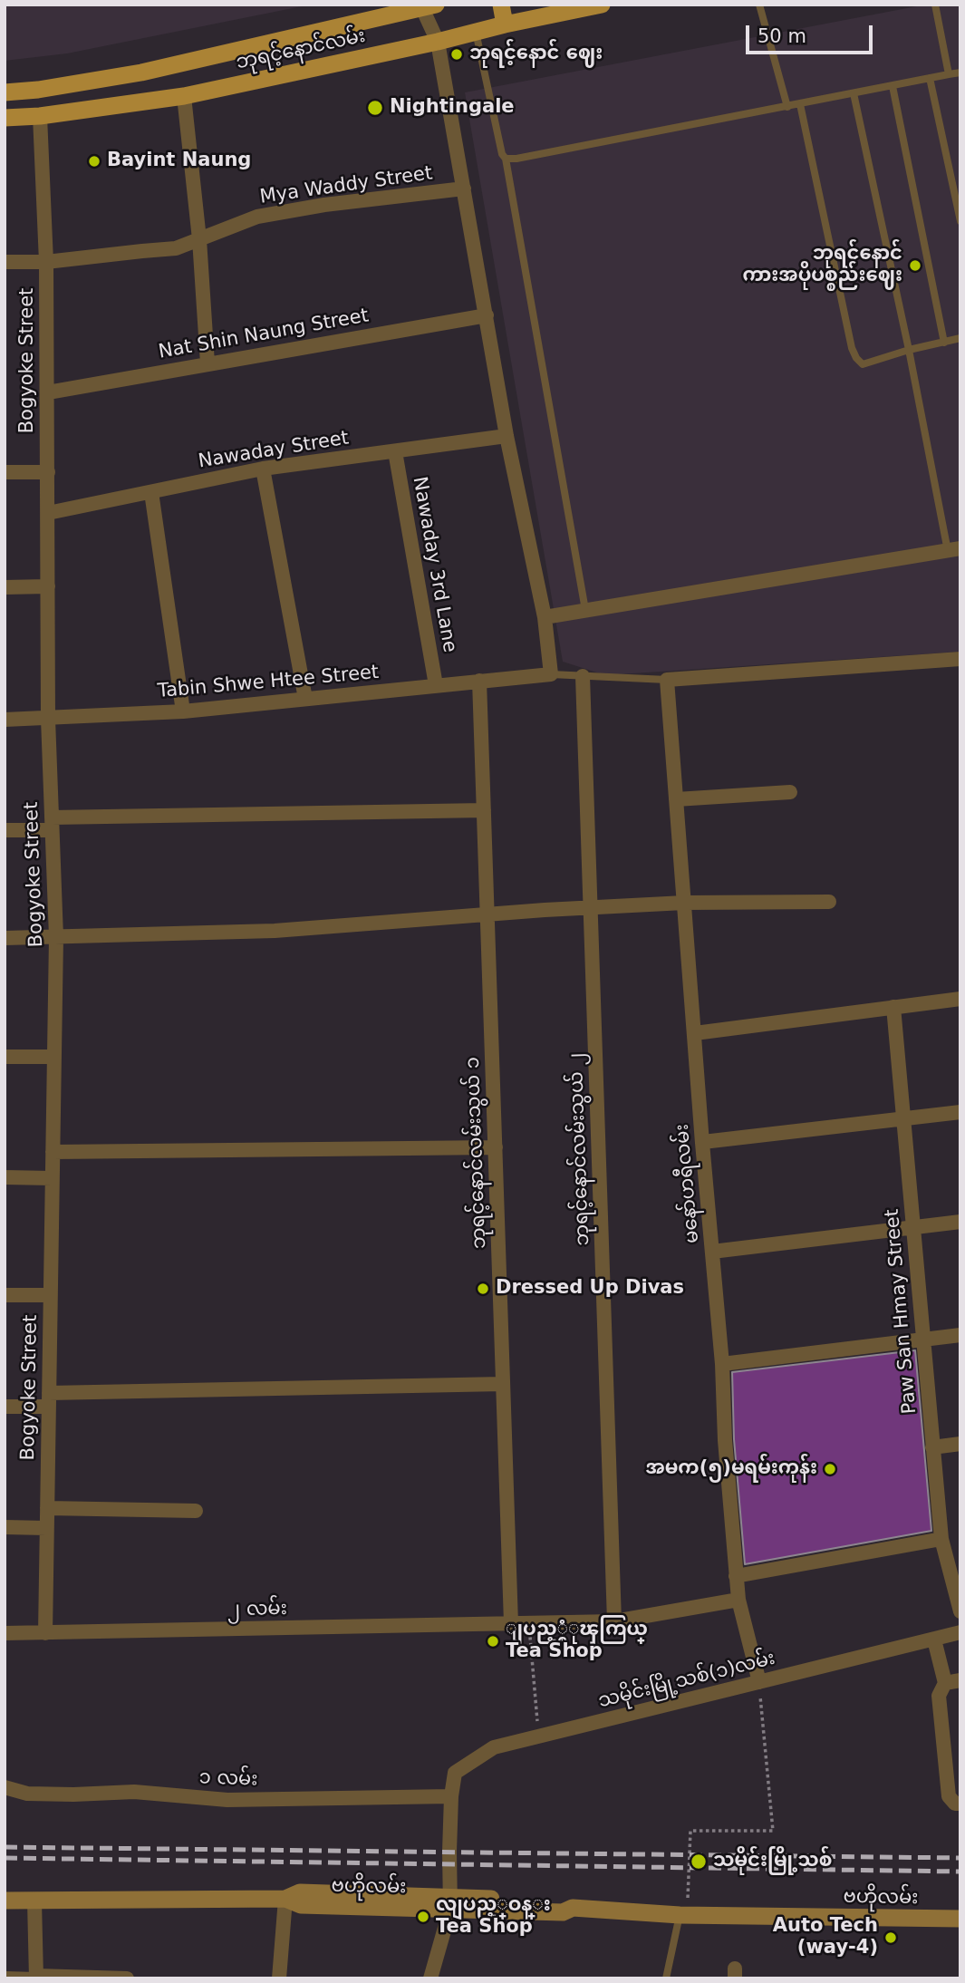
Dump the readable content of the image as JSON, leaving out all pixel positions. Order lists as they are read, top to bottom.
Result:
{
  "streets": {
    "main road": ["ဘုရင့်နောင်လမ်း", "ဗဟိုလမ်း"],
    "street": [
      "Mya Waddy Street",
      "Nat Shin Naung Street",
      "Bogyoke Street",
      "Nawaday Street",
      "Nawaday 3rd Lane",
      "Tabin Shwe Htee Street",
      "ဘုရင့်နောင်လမ်းသွယ် ၂",
      "ဘုရင့်နောင်လမ်းသွယ် ၁",
      "မနော်ဟရီလမ်း",
      "Paw San Hmay Street",
      "၂ လမ်း",
      "သမိုင်းမြို့သစ်(၁)လမ်း",
      "၁ လမ်း"
    ]
  },
  "crossings": [
    ["ဘုရင့်နောင်လမ်း", "Bogyoke Street"],
    ["Mya Waddy Street", "Bogyoke Street"],
    ["Nat Shin Naung Street", "Bogyoke Street"],
    ["Bogyoke Street", "Nawaday Street"],
    ["Bogyoke Street", "Tabin Shwe Htee Street"],
    ["Bogyoke Street", "၂ လမ်း"],
    ["Nawaday Street", "Nawaday 3rd Lane"],
    ["Nawaday 3rd Lane", "Tabin Shwe Htee Street"],
    ["Tabin Shwe Htee Street", "ဘုရင့်နောင်လမ်းသွယ် ၁"],
    ["ဘုရင့်နောင်လမ်းသွယ် ၂", "၂ လမ်း"],
    ["ဘုရင့်နောင်လမ်းသွယ် ၁", "၂ လမ်း"],
    ["မနော်ဟရီလမ်း", "၂ လမ်း"],
    ["မနော်ဟရီလမ်း", "သမိုင်းမြို့သစ်(၁)လမ်း"],
    ["သမိုင်းမြို့သစ်(၁)လမ်း", "၁ လမ်း"],
    ["သမိုင်းမြို့သစ်(၁)လမ်း", "ဗဟိုလမ်း"]
  ],
  "places": [
    "ဘုရင့်နောင် ဈေး",
    "Nightingale",
    "Bayint Naung",
    "ဘုရင့်နောင် ကားအပိုပစ္စည်းဈေး",
    "Dressed Up Divas",
    "အမက(၅)မရမ်းကုန်း",
    "ျပည့္စံုၾကြယ္ Tea Shop",
    "သမိုင်းမြို့သစ်",
    "လျပည့္ဝန္း Tea Shop",
    "Auto Tech (way-4)"
  ],
  "scale_bar": "50 m"
}
